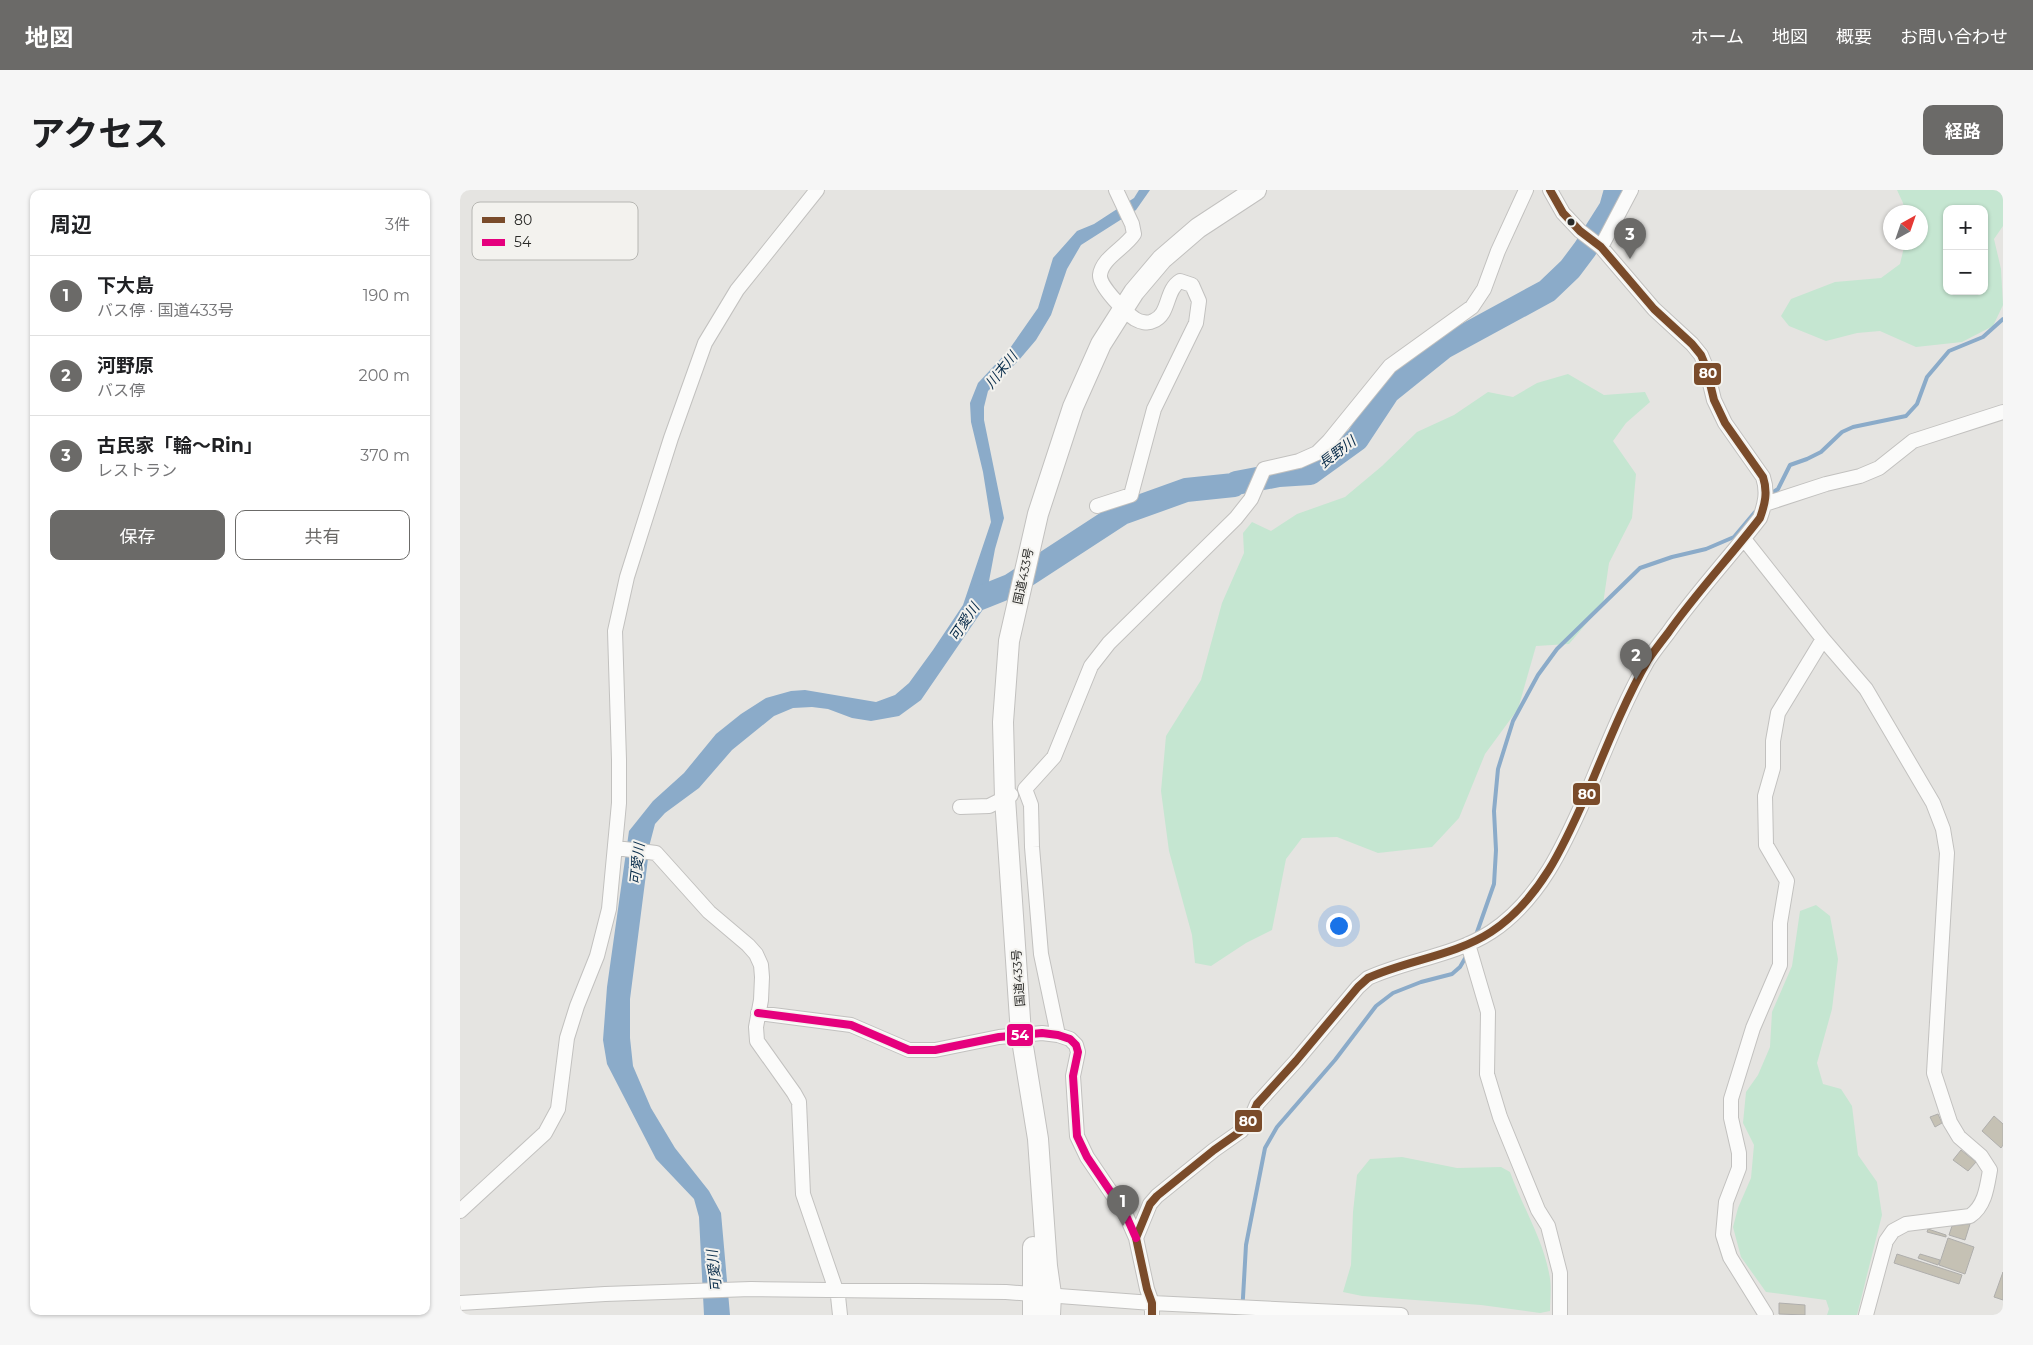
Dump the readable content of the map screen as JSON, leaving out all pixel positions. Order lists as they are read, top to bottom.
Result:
{
  "streets": {
    "highway": ["国道433号"]
  },
  "water": ["川末川", "長野川", "可愛川"],
  "lines": ["transit line 80", "transit line 54"],
  "legend": ["80", "54"],
  "north": "top right",
  "page": {
    "header": "地図",
    "nav": [
      "ホーム",
      "地図",
      "概要",
      "お問い合わせ"
    ],
    "title": "アクセス",
    "buttons": [
      "経路",
      ["保存", "共有"]
    ],
    "heading": ["周辺", "3件"],
    "map_buttons": ["+", "−"],
    "pins": ["3", "2", "1"],
    "list": [
      {
        "mark": "1",
        "name": "下大島",
        "note": "バス停 · 国道433号",
        "value": "190 m"
      },
      {
        "mark": "2",
        "name": "河野原",
        "note": "バス停",
        "value": "200 m"
      },
      {
        "mark": "3",
        "name": "古民家「輪～Rin」",
        "note": "レストラン",
        "value": "370 m"
      }
    ]
  }
}
